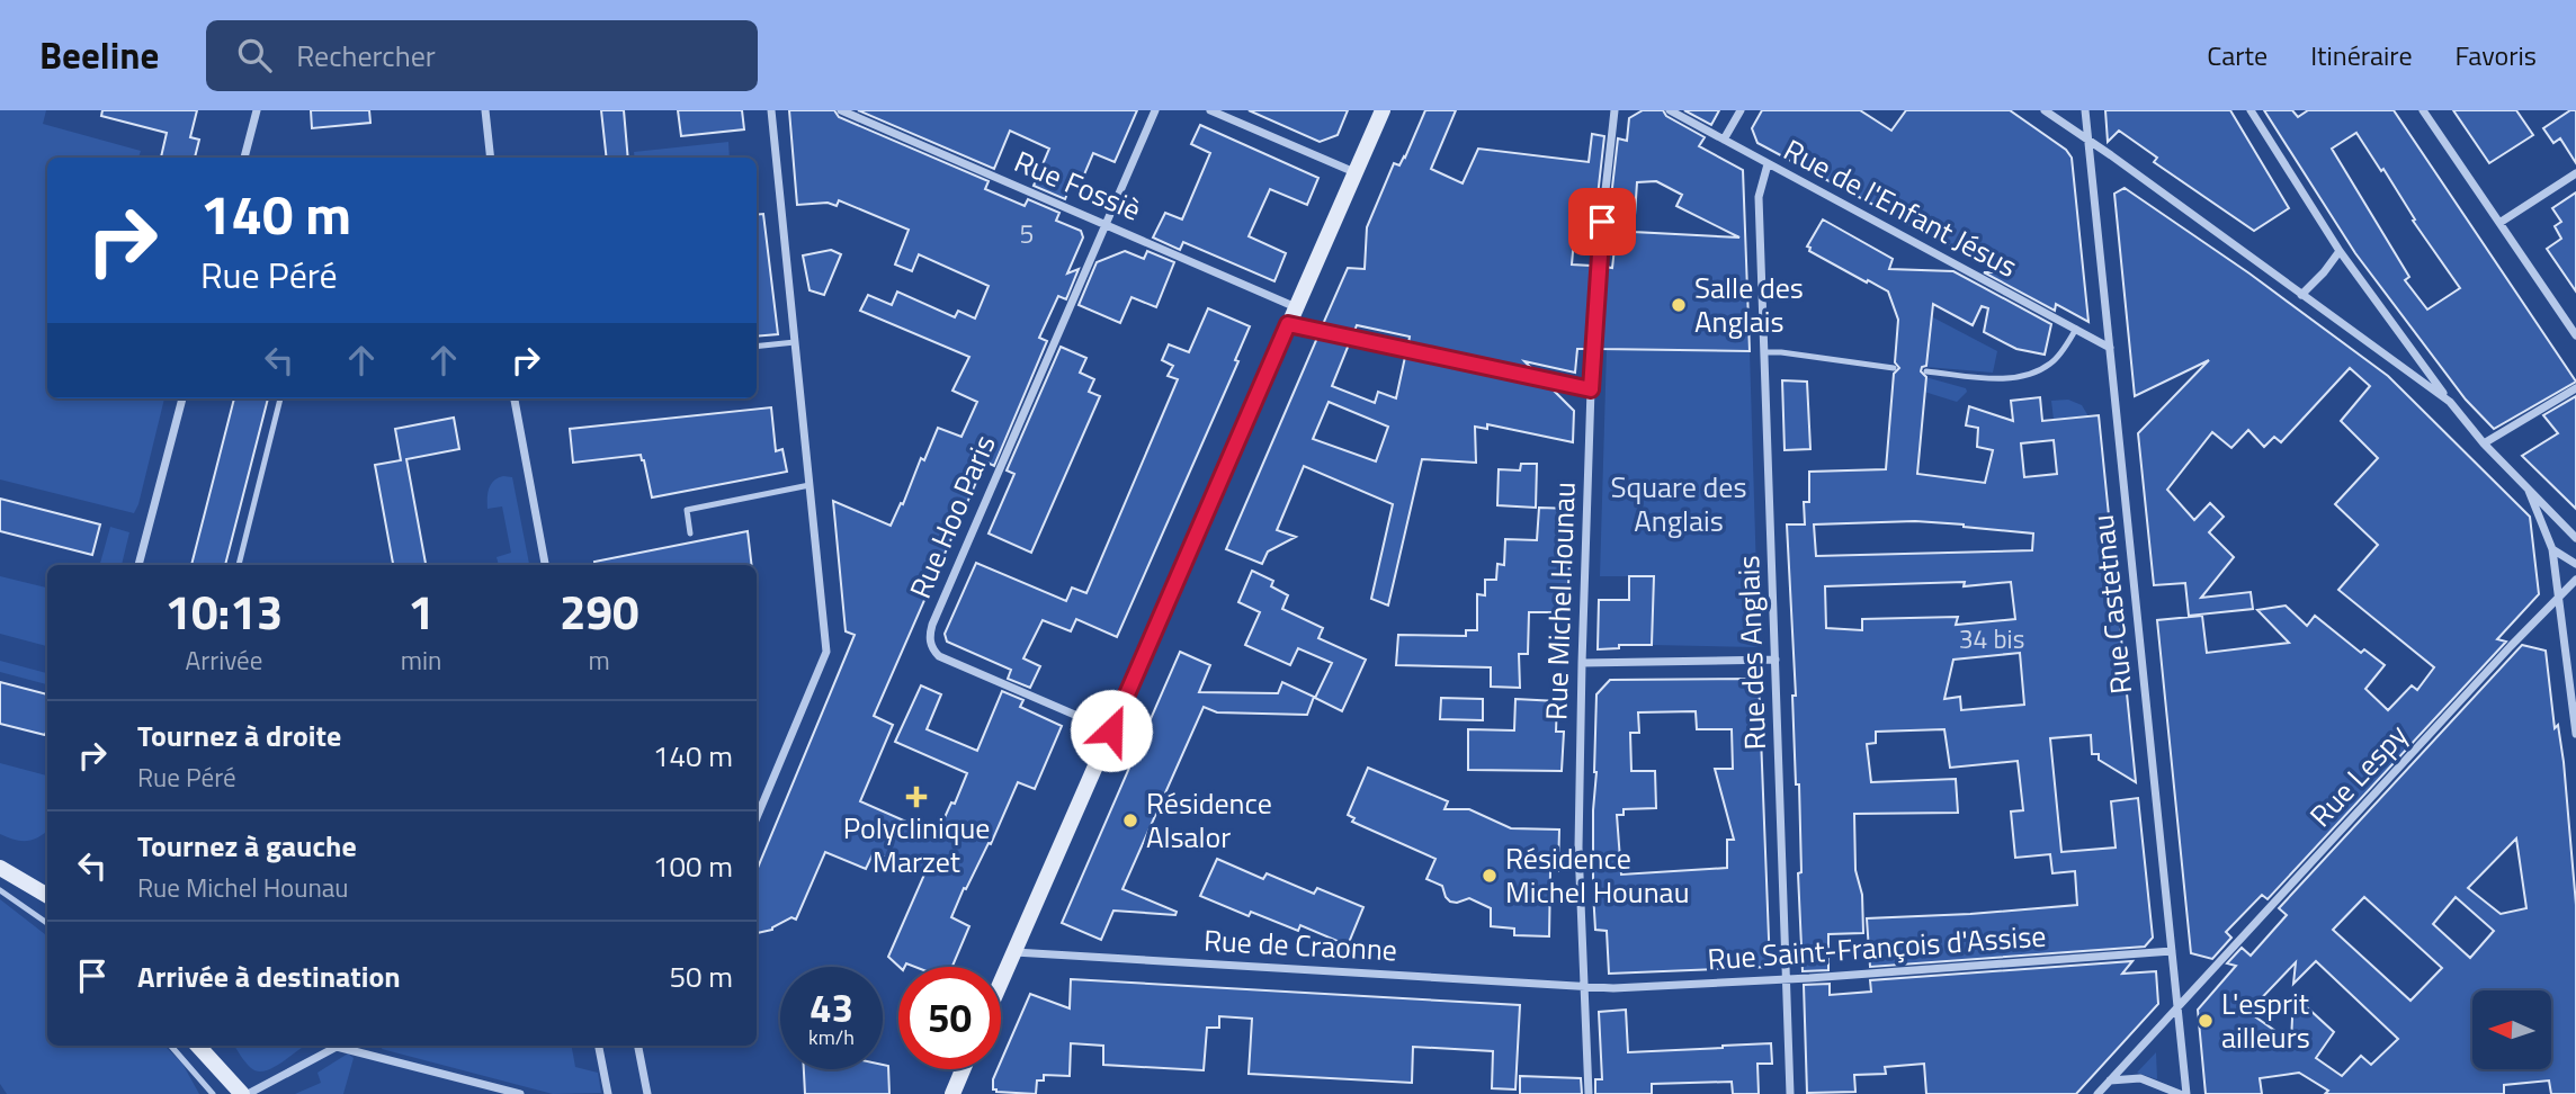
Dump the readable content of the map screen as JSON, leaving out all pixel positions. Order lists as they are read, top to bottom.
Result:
{
  "streets": {
    "street": [
      "Rue Fossiè",
      "Rue de l'Enfant Jésus",
      "Rue Hoo Paris",
      "Rue Michel Hounau",
      "Rue Castetnau",
      "Rue des Anglais",
      "Rue Lespy",
      "Rue de Craonne",
      "Rue Saint-François d'Assise"
    ]
  },
  "crossings": [
    ["Rue Fossiè", "Rue Hoo Paris"],
    ["Rue de l'Enfant Jésus", "Rue Castetnau"],
    ["Rue de l'Enfant Jésus", "Rue des Anglais"],
    ["Rue Michel Hounau", "Rue de Craonne"],
    ["Rue Michel Hounau", "Rue Saint-François d'Assise"],
    ["Rue Castetnau", "Rue Lespy"],
    ["Rue Castetnau", "Rue Saint-François d'Assise"],
    ["Rue des Anglais", "Rue Saint-François d'Assise"],
    ["Rue de Craonne", "Rue Saint-François d'Assise"]
  ],
  "parks": ["Square des Anglais"],
  "places": {
    "other": [
      "Salle des Anglais",
      "Résidence Alsalor",
      "Résidence Michel Hounau",
      "L'esprit ailleurs"
    ],
    "health": ["Polyclinique Marzet"]
  },
  "house_numbers": ["5", "34 bis"],
  "north": "left",
  "page": {
    "header": "Beeline",
    "search": "Rechercher",
    "nav": ["Carte", "Itinéraire", "Favoris"],
    "turn": ["140 m", "Rue Péré"],
    "eta": [
      "10:13",
      "Arrivée",
      "1",
      "min",
      "290",
      "m"
    ],
    "list": [
      {
        "name": "Tournez à droite",
        "note": "Rue Péré",
        "value": "140 m"
      },
      {
        "name": "Tournez à gauche",
        "note": "Rue Michel Hounau",
        "value": "100 m"
      },
      {
        "name": "Arrivée à destination",
        "value": "50 m"
      }
    ],
    "speed": "43 km/h",
    "limit": "50"
  }
}
